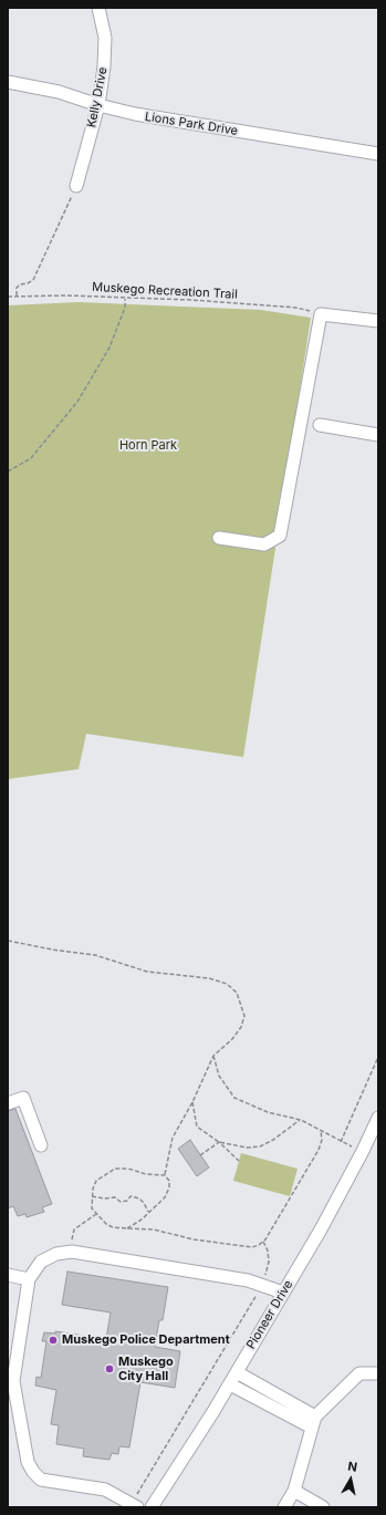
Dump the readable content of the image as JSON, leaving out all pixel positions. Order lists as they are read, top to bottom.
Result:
{
  "streets": {
    "street": ["Kelly Drive", "Lions Park Drive", "Pioneer Drive"],
    "path": ["Muskego Recreation Trail"]
  },
  "crossings": [
    ["Kelly Drive", "Lions Park Drive"]
  ],
  "parks": ["Horn Park"],
  "places": ["Muskego Police Department", "Muskego City Hall"],
  "north": "top"
}
